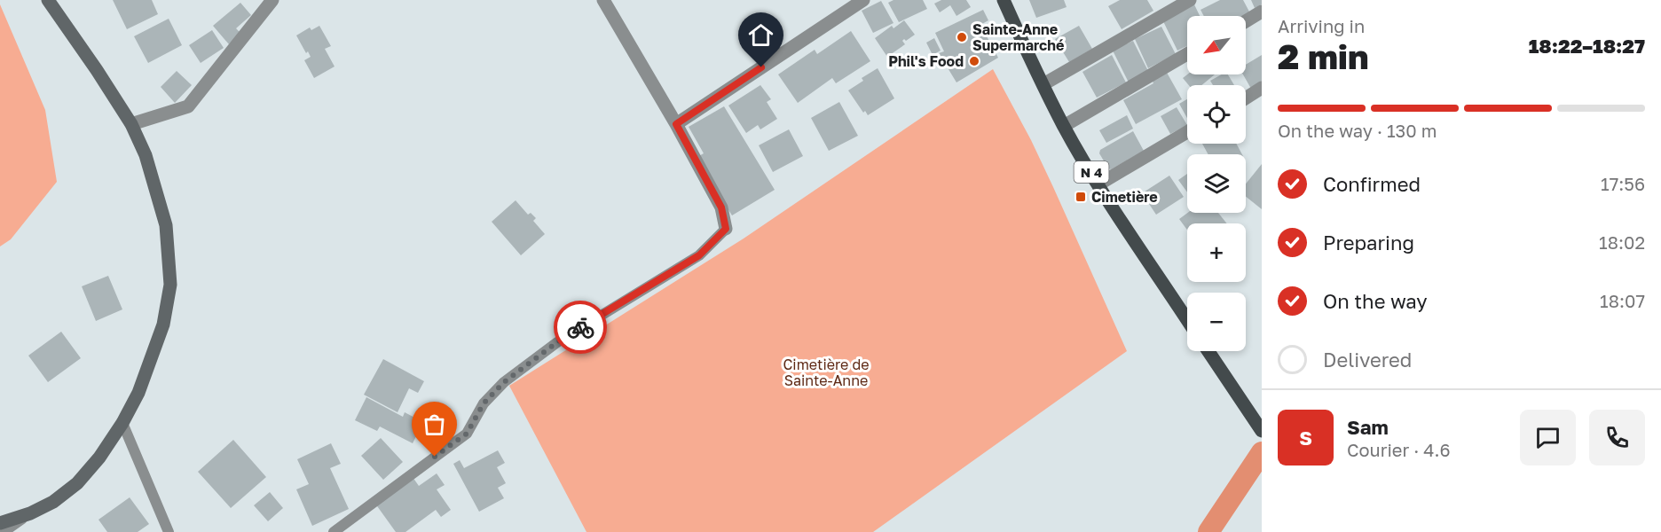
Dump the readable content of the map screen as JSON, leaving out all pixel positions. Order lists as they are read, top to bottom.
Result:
{
  "streets": {
    "main road": ["N 4"]
  },
  "parks": ["Cimetière de Sainte-Anne"],
  "places": {
    "other": ["Sainte-Anne Supermarché", "Phil's Food"],
    "transit": ["Cimetière"]
  },
  "north": "bottom left",
  "page": {
    "heading": ["2 min", "Arriving in", "18:22–18:27"],
    "panel": ["Sam", "Courier · 4.6"],
    "map_buttons": ["+", "−"],
    "bar": "On the way · 130 m",
    "list": [
      ["Confirmed", "17:56"],
      ["Preparing", "18:02"],
      ["On the way", "18:07"],
      "Delivered"
    ],
    "round": "S"
  }
}
